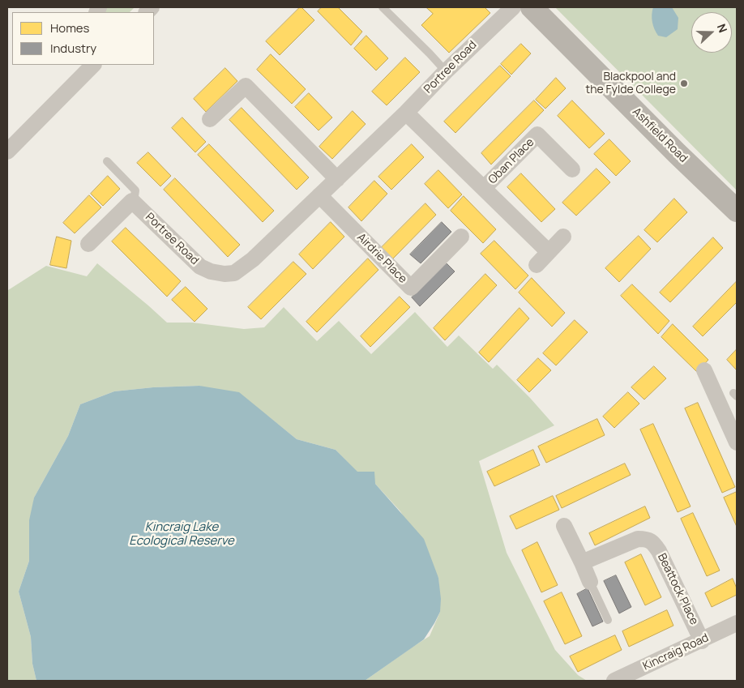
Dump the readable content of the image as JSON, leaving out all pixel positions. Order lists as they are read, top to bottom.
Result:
{
  "streets": {
    "street": [
      "Portree Road",
      "Ashfield Road",
      "Oban Place",
      "Airdrie Place",
      "Beattock Place",
      "Kincraig Road"
    ]
  },
  "crossings": [
    ["Portree Road", "Oban Place"],
    ["Portree Road", "Airdrie Place"],
    ["Beattock Place", "Kincraig Road"]
  ],
  "water": ["Kincraig Lake Ecological Reserve"],
  "places": ["Blackpool and the Fylde College"],
  "legend": ["Homes", "Industry"],
  "north": "right"
}
